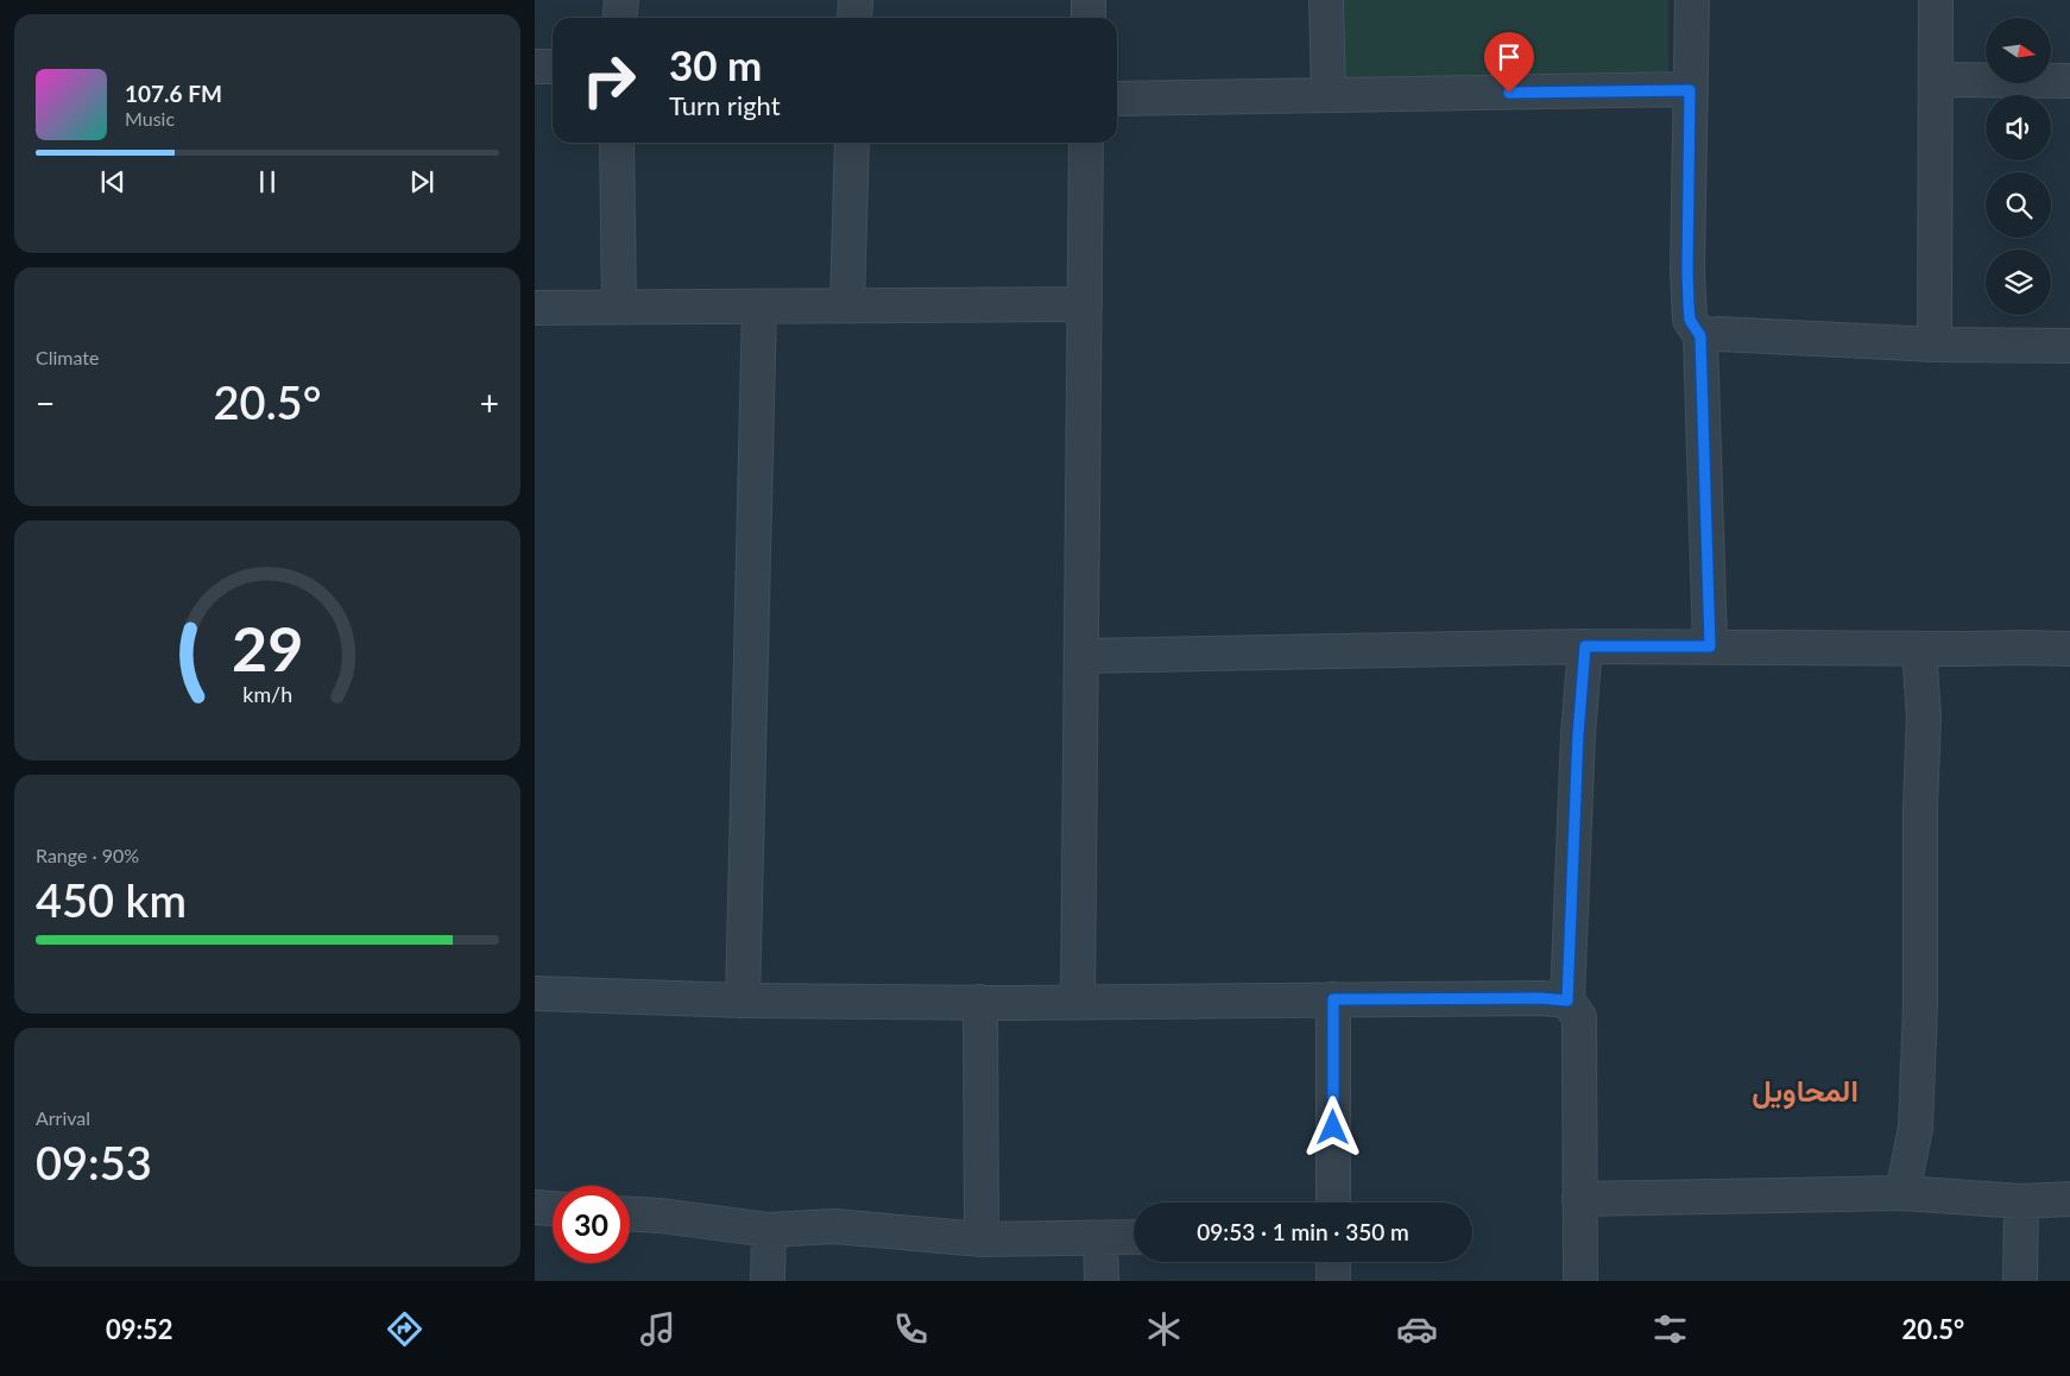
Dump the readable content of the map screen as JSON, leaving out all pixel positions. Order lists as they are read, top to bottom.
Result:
{
  "districts": ["المحاويل"],
  "north": "right",
  "page": {
    "turn": ["30 m", "Turn right"],
    "song": ["107.6 FM", "Music"],
    "tile": [
      "Climate",
      ["Range · 90%", "450 km"],
      ["Arrival", "09:53"]
    ],
    "heat": ["−", "20.5°", "+"],
    "limit": "30",
    "trip": "09:53 · 1 min · 350 m",
    "tabs": ["09:52", "20.5°"],
    "gauge": ["29", "km/h"]
  }
}
